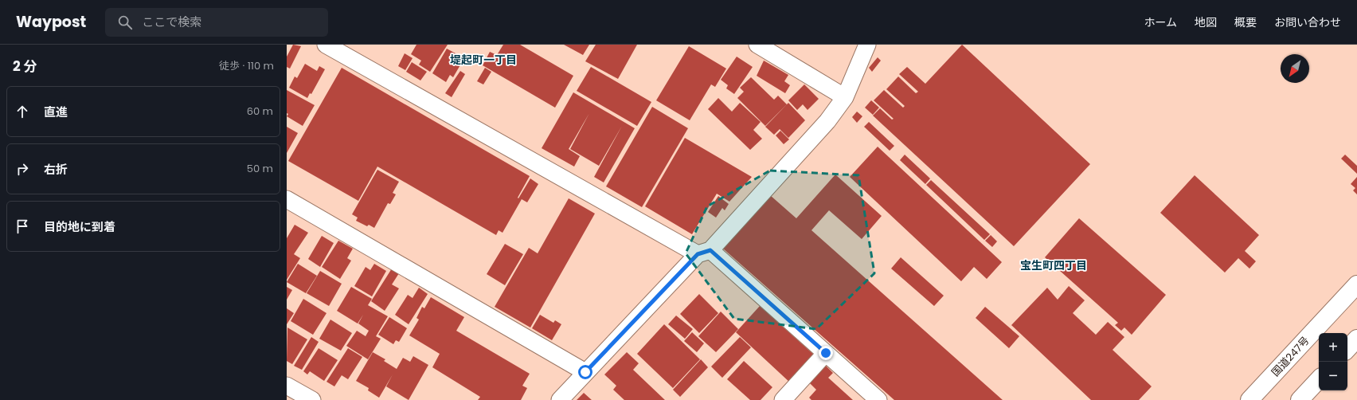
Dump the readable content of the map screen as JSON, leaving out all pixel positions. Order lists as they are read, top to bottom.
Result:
{
  "streets": {
    "highway": ["国道247号"]
  },
  "districts": ["堤起町一丁目", "宝生町四丁目"],
  "north": "bottom left",
  "page": {
    "header": "Waypost",
    "search": "ここで検索",
    "nav": [
      "ホーム",
      "地図",
      "概要",
      "お問い合わせ"
    ],
    "heading": ["2 分", "徒歩 · 110 m"],
    "list": [
      ["直進", "60 m"],
      ["右折", "50 m"],
      "目的地に到着"
    ],
    "map_buttons": ["+", "−"]
  }
}
